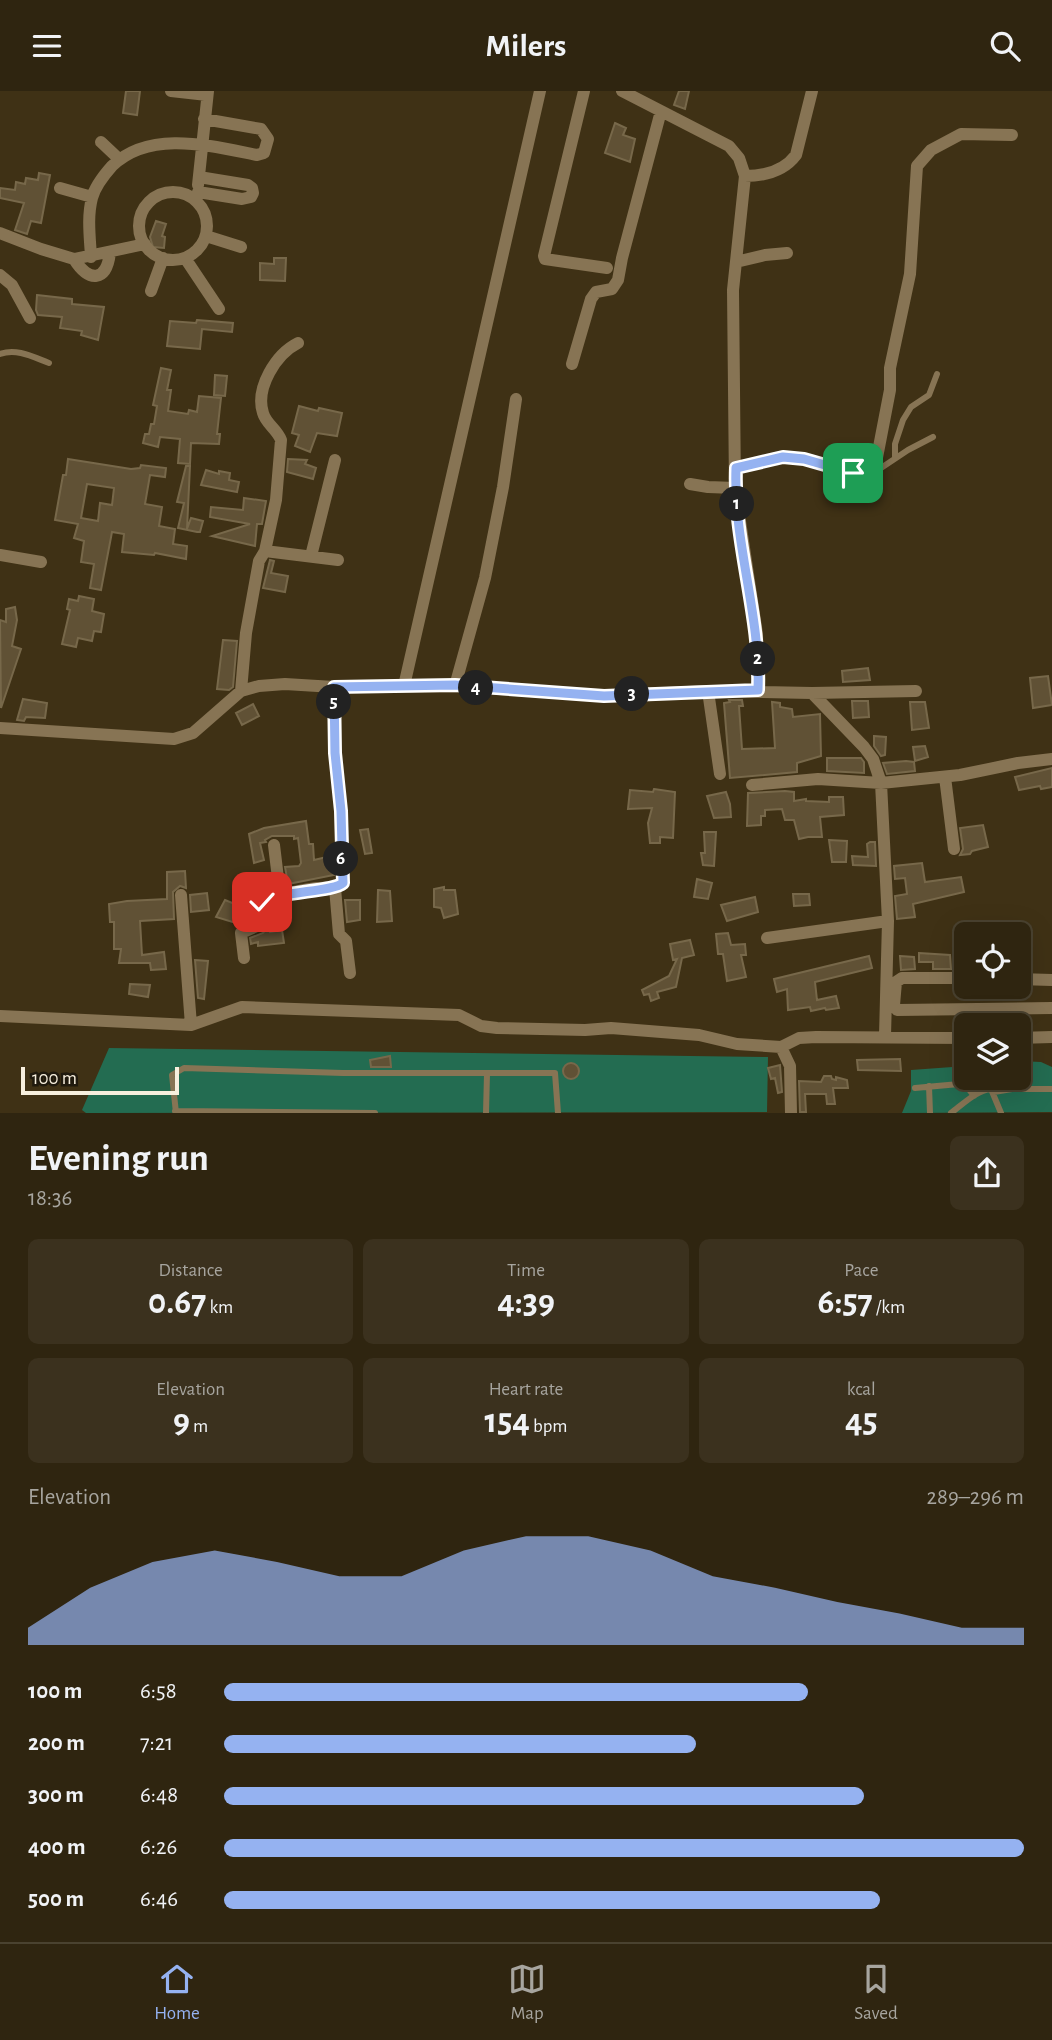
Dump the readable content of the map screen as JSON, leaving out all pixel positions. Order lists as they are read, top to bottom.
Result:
{
  "scale_bar": "100 m",
  "page": {
    "header": "Milers",
    "pins": [
      "1",
      "2",
      "4",
      "3",
      "5",
      "6"
    ],
    "scale": "100 m",
    "heading": ["Evening run", "18:36"],
    "stats": [
      ["Distance", "0.67 km"],
      ["Time", "4:39"],
      ["Pace", "6:57 /km"],
      ["Elevation", "9 m"],
      ["Heart rate", "154 bpm"],
      ["kcal", "45"]
    ],
    "chart": ["Elevation", "289–296 m"],
    "list": [
      {
        "name": "100 m",
        "note": "6:58"
      },
      {
        "name": "200 m",
        "note": "7:21"
      },
      {
        "name": "300 m",
        "note": "6:48"
      },
      {
        "name": "400 m",
        "note": "6:26"
      },
      {
        "name": "500 m",
        "note": "6:46"
      }
    ],
    "tabs": ["Home", "Map", "Saved"]
  }
}
